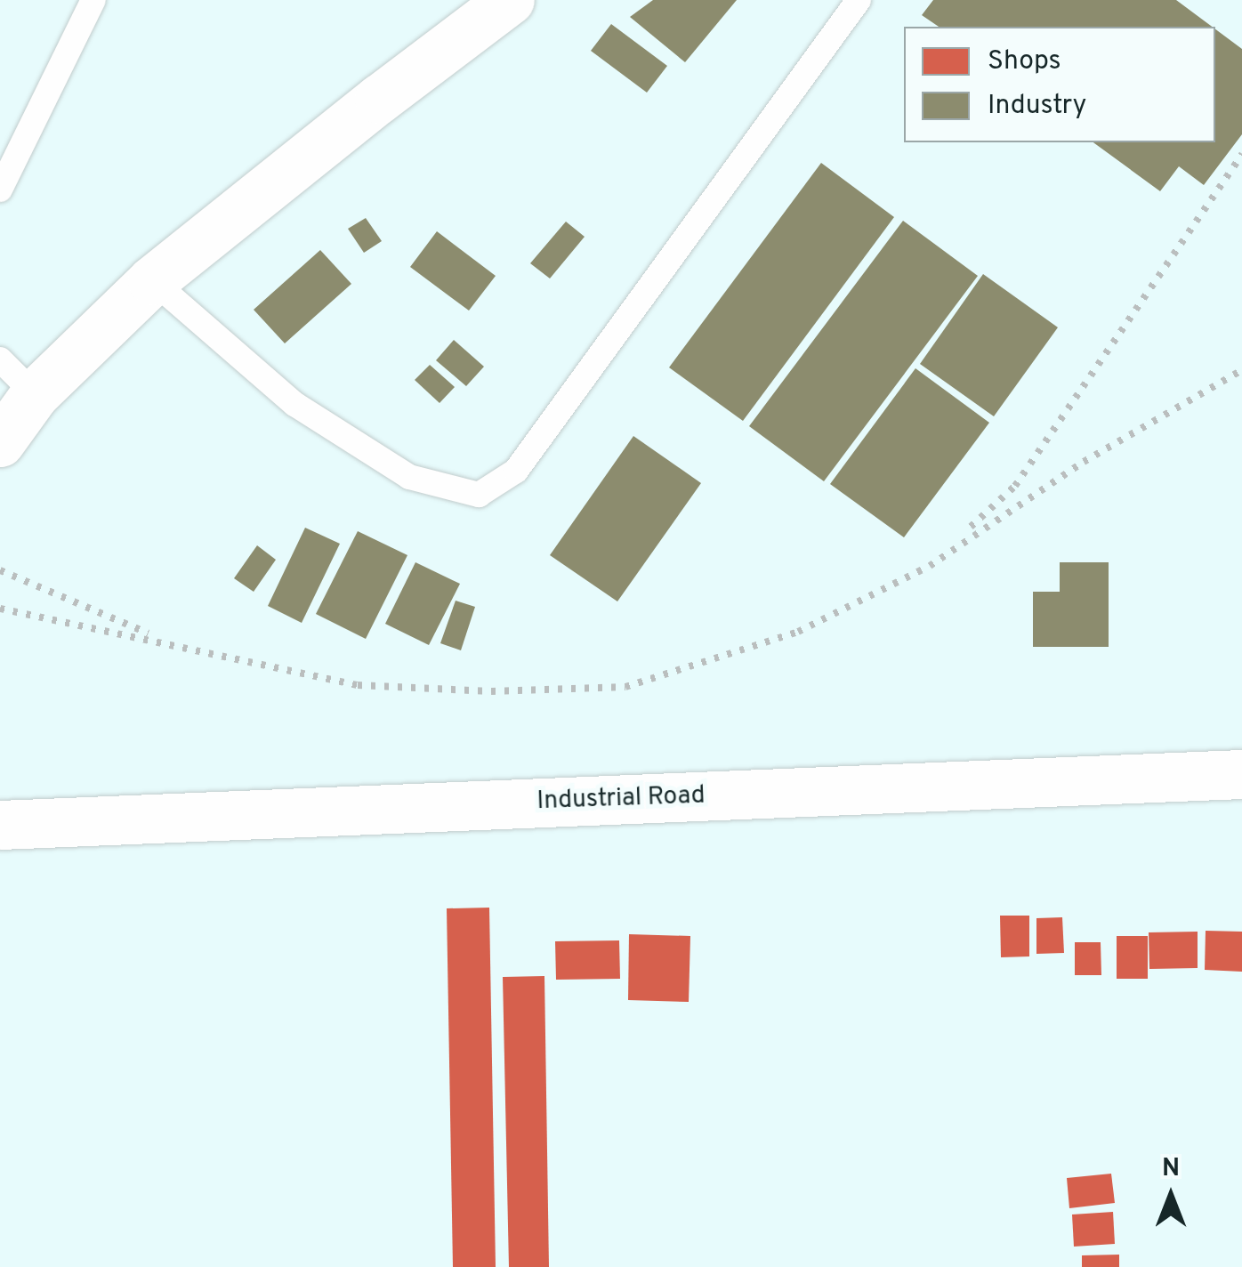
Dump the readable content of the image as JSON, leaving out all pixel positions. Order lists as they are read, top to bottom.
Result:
{
  "streets": {
    "street": ["Industrial Road"]
  },
  "legend": ["Shops", "Industry"],
  "north": "top"
}
